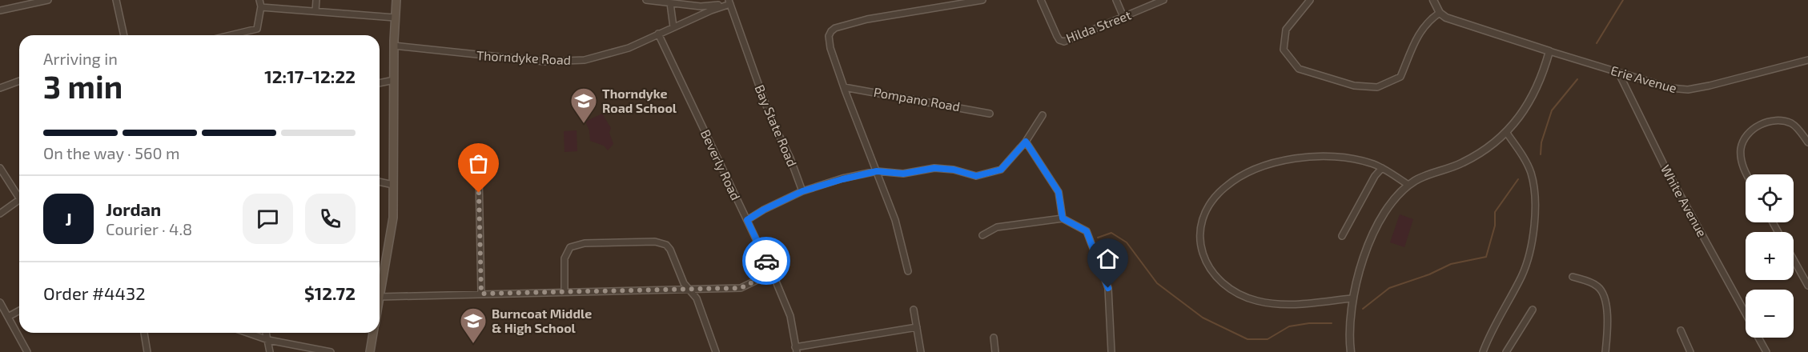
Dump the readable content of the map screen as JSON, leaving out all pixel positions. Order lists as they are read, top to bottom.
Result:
{
  "streets": {
    "street": [
      "Hilda Street",
      "Thorndyke Road",
      "Erie Avenue",
      "Pompano Road",
      "Bay State Road",
      "Beverly Road",
      "White Avenue"
    ]
  },
  "crossings": [
    ["Thorndyke Road", "Bay State Road"],
    ["Thorndyke Road", "Beverly Road"],
    ["Erie Avenue", "White Avenue"]
  ],
  "places": {
    "school or university": ["Thorndyke Road School", "Burncoat Middle & High School"]
  },
  "page": {
    "heading": ["3 min", "Arriving in", "12:17–12:22"],
    "panel": [
      "Jordan",
      "Courier · 4.8",
      "Order #4432",
      "$12.72"
    ],
    "bar": "On the way · 560 m",
    "map_buttons": ["+", "−"],
    "round": "J"
  }
}
